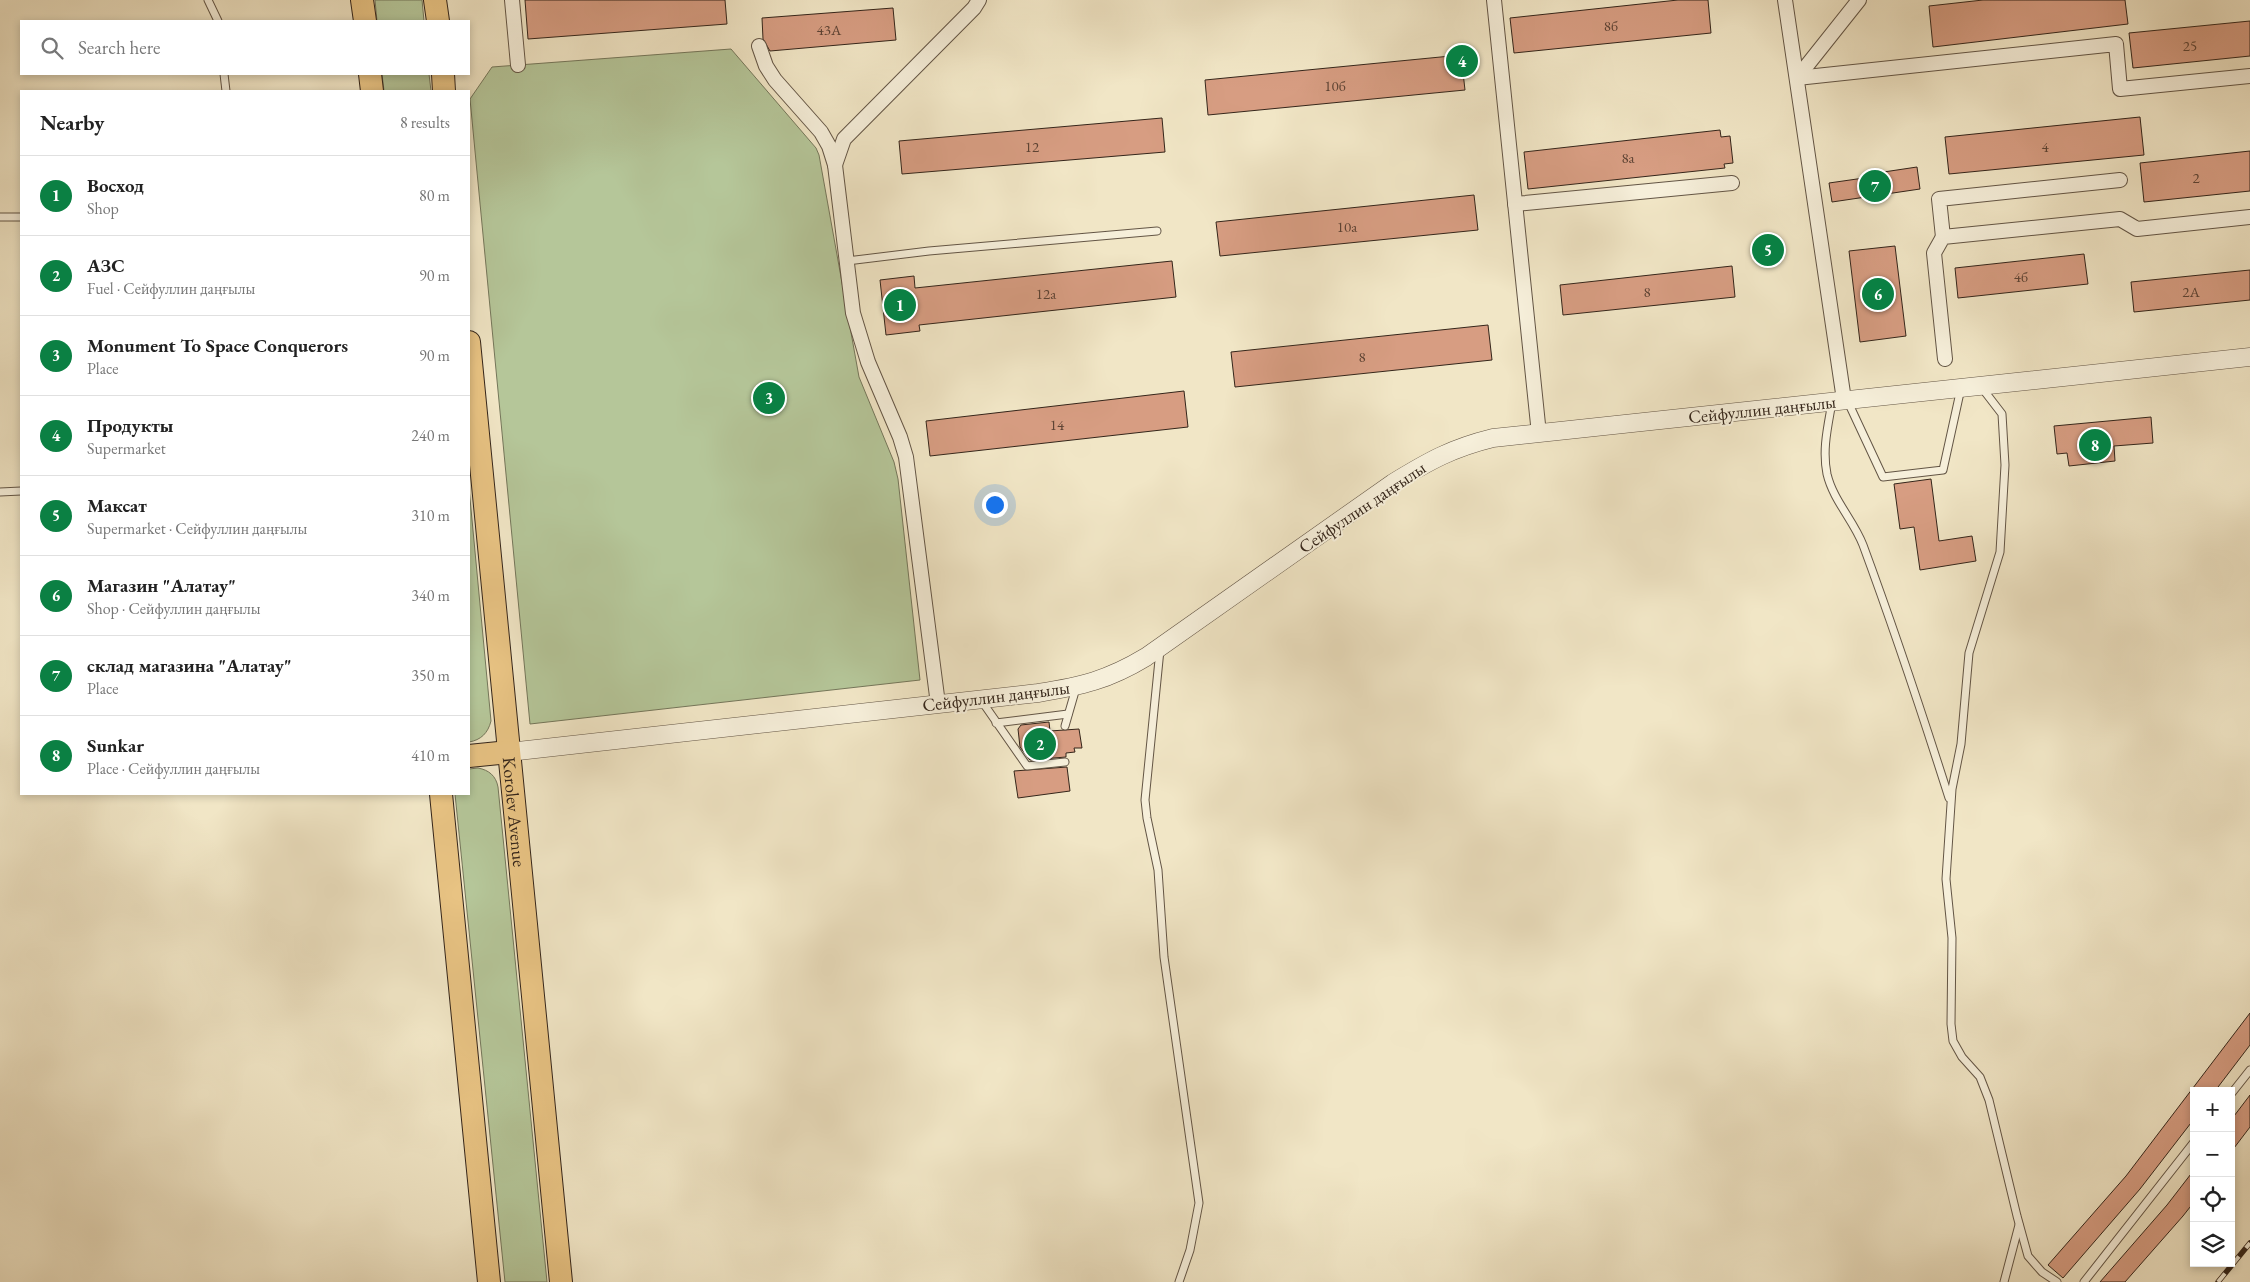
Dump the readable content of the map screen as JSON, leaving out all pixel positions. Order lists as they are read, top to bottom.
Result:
{
  "streets": {
    "main road": ["Korolev Avenue"],
    "street": ["Сейфуллин даңғылы"]
  },
  "crossings": [
    ["Сейфуллин даңғылы", "Korolev Avenue"]
  ],
  "house_numbers": [
    "8б",
    "43А",
    "25",
    "10б",
    "12",
    "4",
    "8а",
    "2",
    "10а",
    "4б",
    "8",
    "2А",
    "12а",
    "8",
    "14"
  ],
  "page": {
    "search": "Search here",
    "pins": [
      "4",
      "7",
      "5",
      "6",
      "1",
      "3",
      "8",
      "2"
    ],
    "heading": ["Nearby", "8 results"],
    "list": [
      {
        "mark": "1",
        "name": "Восход",
        "note": "Shop",
        "value": "80 m"
      },
      {
        "mark": "2",
        "name": "АЗС",
        "note": "Fuel · Сейфуллин даңғылы",
        "value": "90 m"
      },
      {
        "mark": "3",
        "name": "Monument To Space Conquerors",
        "note": "Place",
        "value": "90 m"
      },
      {
        "mark": "4",
        "name": "Продукты",
        "note": "Supermarket",
        "value": "240 m"
      },
      {
        "mark": "5",
        "name": "Максат",
        "note": "Supermarket · Сейфуллин даңғылы",
        "value": "310 m"
      },
      {
        "mark": "6",
        "name": "Магазин \"Алатау\"",
        "note": "Shop · Сейфуллин даңғылы",
        "value": "340 m"
      },
      {
        "mark": "7",
        "name": "склад магазина \"Алатау\"",
        "note": "Place",
        "value": "350 m"
      },
      {
        "mark": "8",
        "name": "Sunkar",
        "note": "Place · Сейфуллин даңғылы",
        "value": "410 m"
      }
    ],
    "map_buttons": ["+", "−"]
  }
}
